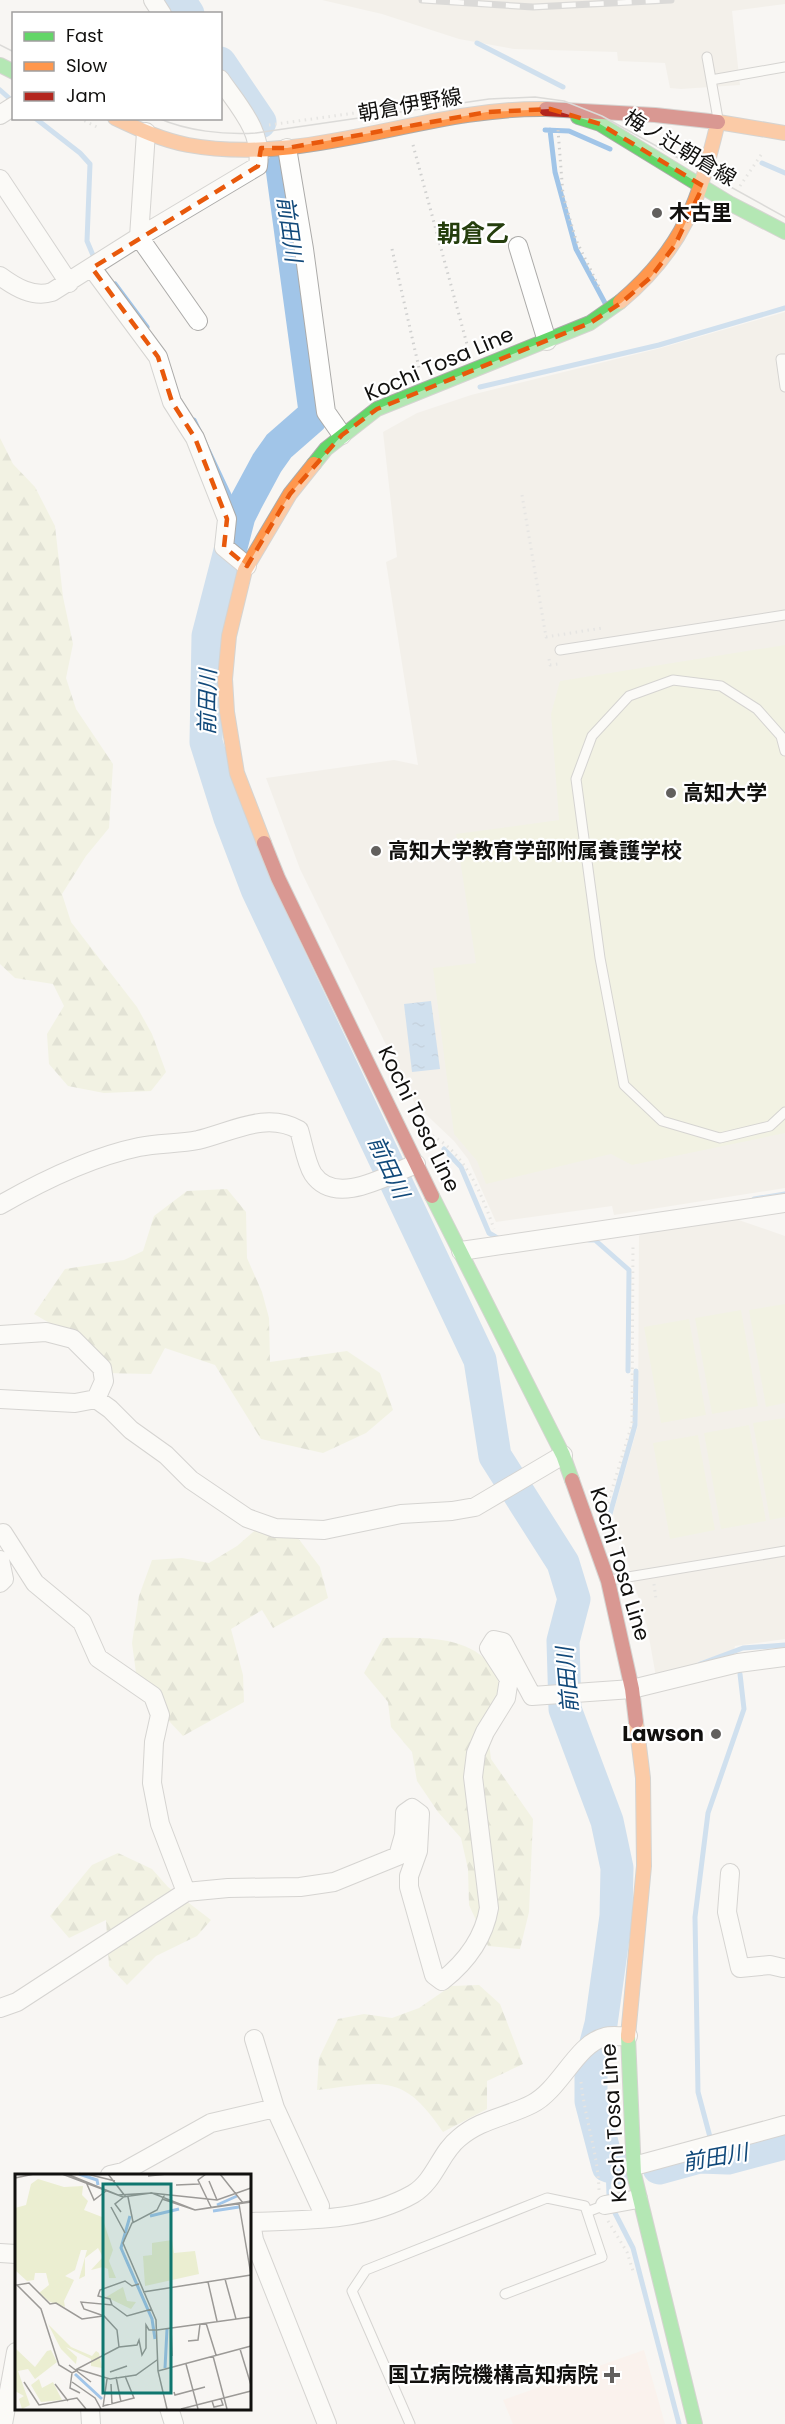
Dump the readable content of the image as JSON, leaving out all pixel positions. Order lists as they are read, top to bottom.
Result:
{
  "streets": {
    "main road": ["朝倉伊野線", "梅ノ辻朝倉線", "Kochi Tosa Line"]
  },
  "crossings": [
    ["朝倉伊野線", "梅ノ辻朝倉線"],
    ["朝倉伊野線", "Kochi Tosa Line"],
    ["梅ノ辻朝倉線", "Kochi Tosa Line"]
  ],
  "districts": ["朝倉乙"],
  "water": ["前田川"],
  "places": {
    "other": [
      "木古里",
      "高知大学",
      "高知大学教育学部附属養護学校",
      "Lawson"
    ],
    "health": ["国立病院機構高知病院"]
  },
  "legend": ["Fast", "Slow", "Jam"]
}
